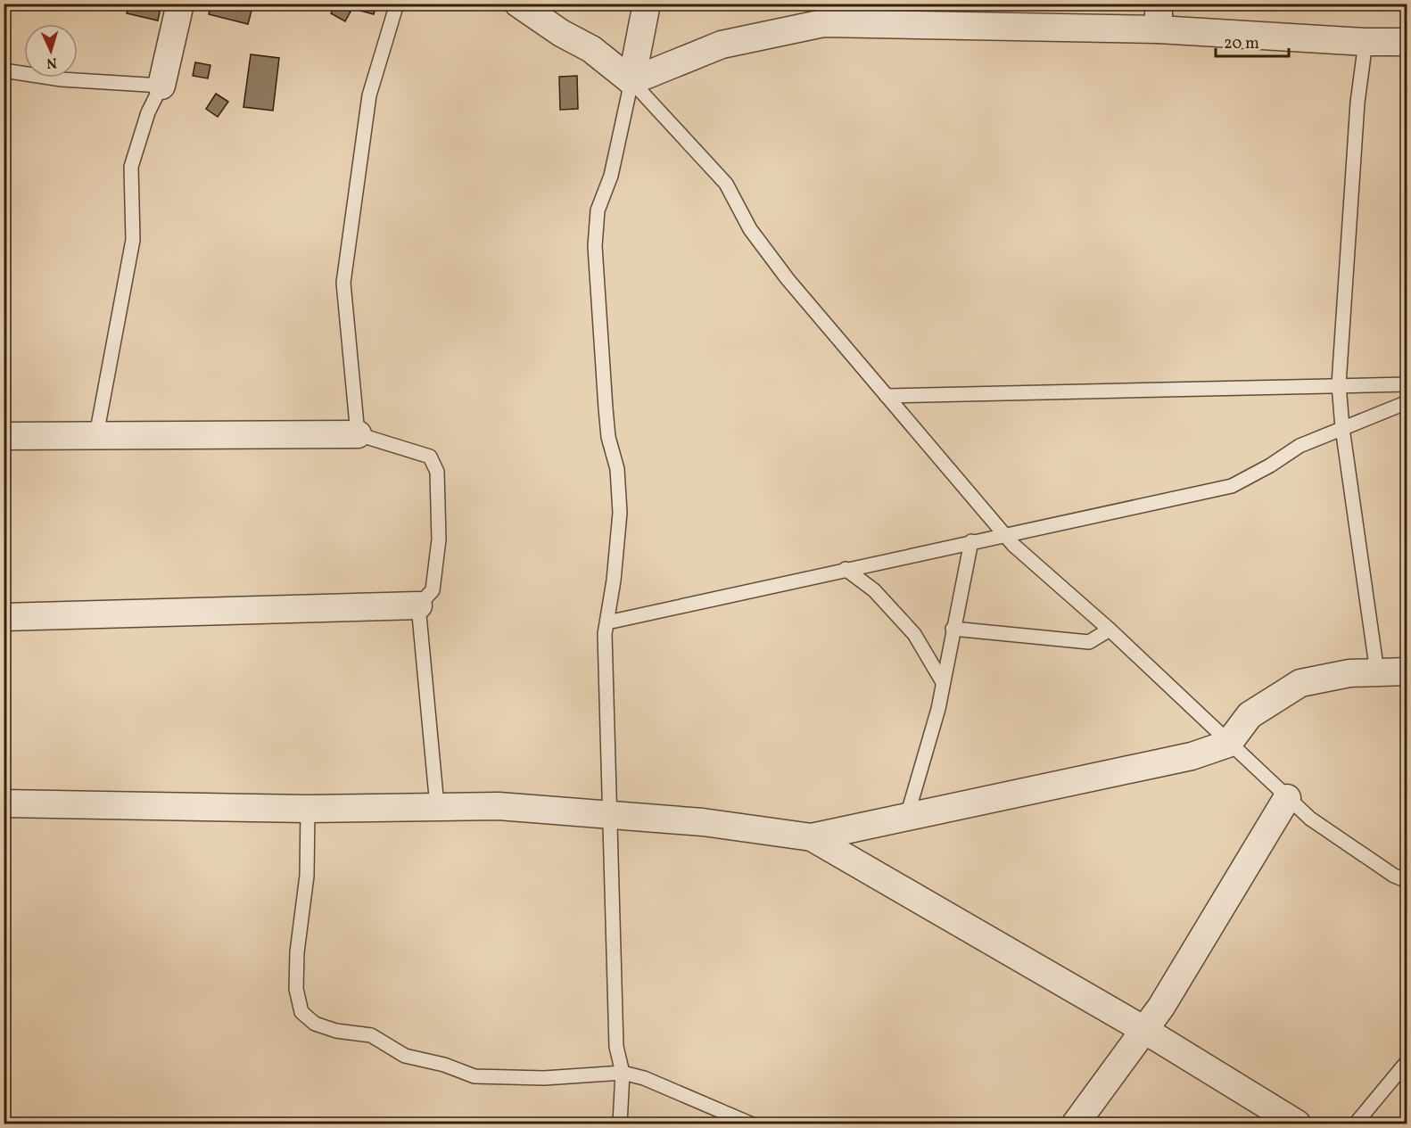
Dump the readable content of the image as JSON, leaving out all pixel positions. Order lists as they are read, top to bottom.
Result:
{
  "scale_bar": "20 m",
  "north": "bottom"
}
